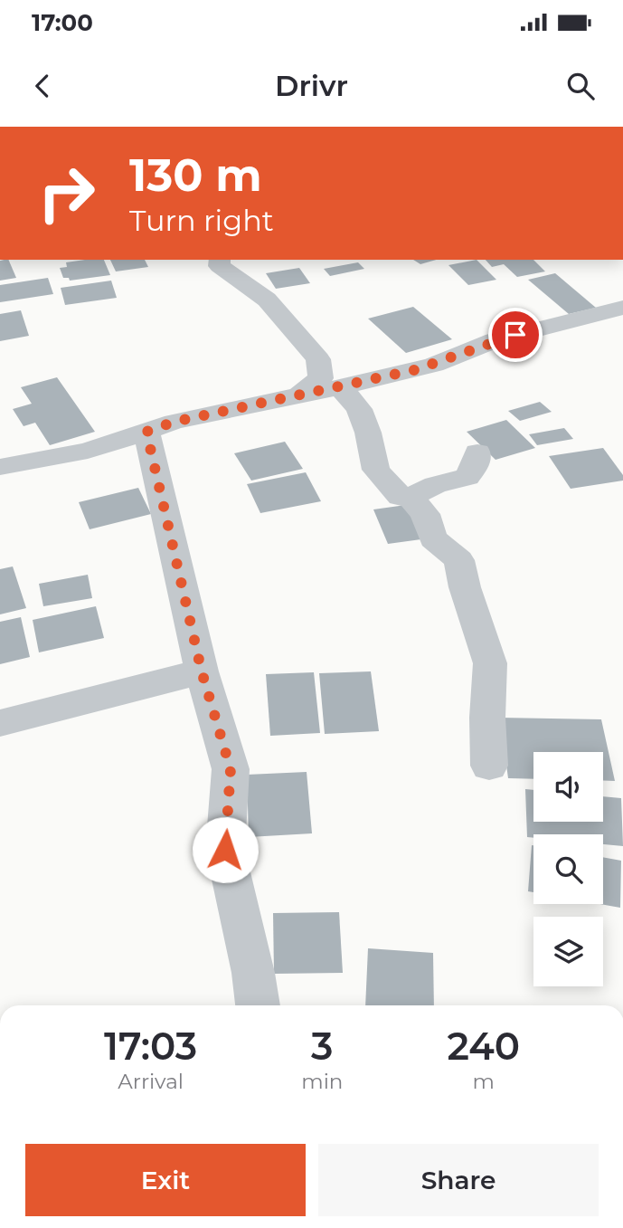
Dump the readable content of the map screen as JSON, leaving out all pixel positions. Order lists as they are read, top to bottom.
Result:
{
  "page": {
    "status": "17:00",
    "header": "Drivr",
    "turn": ["130 m", "Turn right"],
    "eta": [
      "17:03",
      "Arrival",
      "3",
      "min",
      "240",
      "m"
    ],
    "buttons": ["Exit", "Share"]
  }
}
